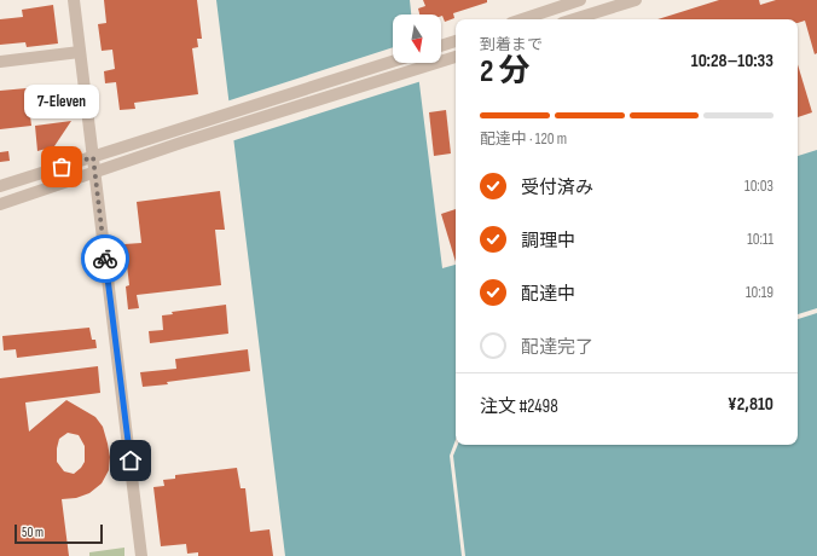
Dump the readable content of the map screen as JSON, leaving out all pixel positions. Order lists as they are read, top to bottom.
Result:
{
  "places": ["7-Eleven"],
  "scale_bar": "50 m",
  "north": "bottom",
  "page": {
    "heading": ["2 分", "到着まで", "10:28–10:33"],
    "panel": ["注文 #2498", "¥2,810"],
    "bubble": "7-Eleven",
    "bar": "配達中 · 120 m",
    "list": [
      ["受付済み", "10:03"],
      ["調理中", "10:11"],
      ["配達中", "10:19"],
      "配達完了"
    ],
    "scale": "50 m"
  }
}
